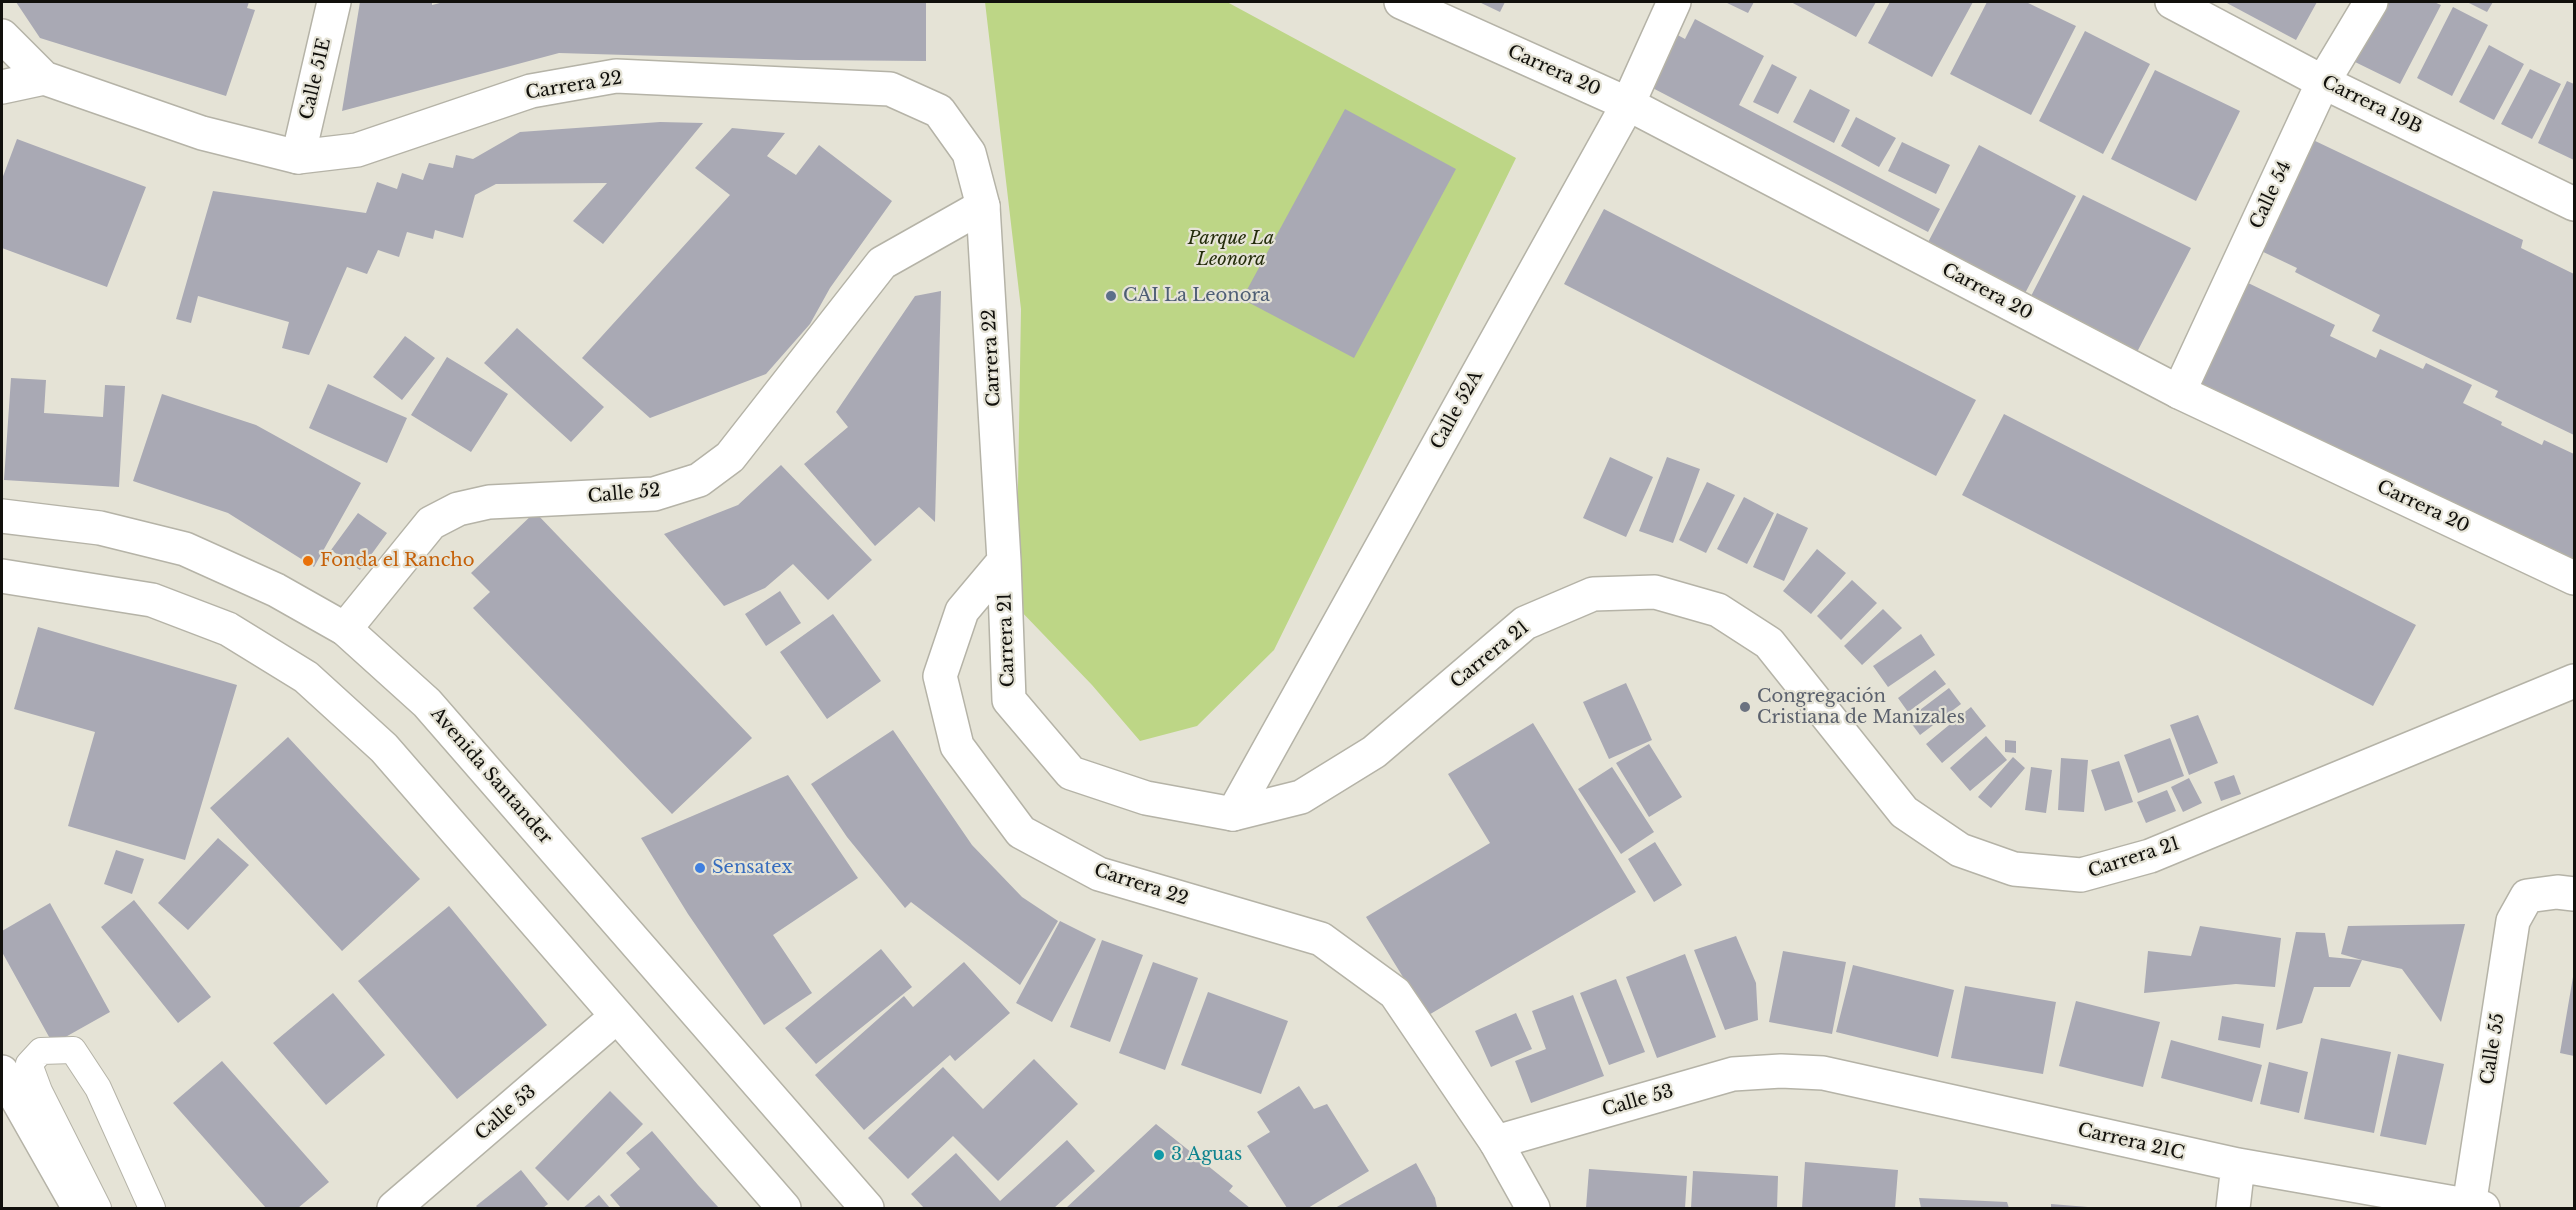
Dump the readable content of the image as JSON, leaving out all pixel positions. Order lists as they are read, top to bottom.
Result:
{
  "streets": {
    "main road": [
      "Carrera 20",
      "Calle 51E",
      "Carrera 22",
      "Carrera 19B",
      "Calle 54",
      "Calle 52A",
      "Calle 52",
      "Carrera 21",
      "Avenida Santander",
      "Calle 55",
      "Calle 53",
      "Carrera 21C"
    ]
  },
  "crossings": [
    ["Carrera 20", "Calle 54"],
    ["Carrera 20", "Calle 52A"],
    ["Calle 51E", "Carrera 22"],
    ["Carrera 22", "Calle 52"],
    ["Carrera 22", "Carrera 21"],
    ["Carrera 22", "Calle 53"],
    ["Carrera 19B", "Calle 54"],
    ["Calle 52A", "Carrera 21"],
    ["Calle 52", "Avenida Santander"],
    ["Calle 55", "Carrera 21C"],
    ["Calle 53", "Carrera 21C"]
  ],
  "parks": ["Parque La Leonora"],
  "places": [
    "CAI La Leonora",
    "Fonda el Rancho",
    "Congregación Cristiana de Manizales",
    "Sensatex",
    "3 Aguas"
  ]
}
